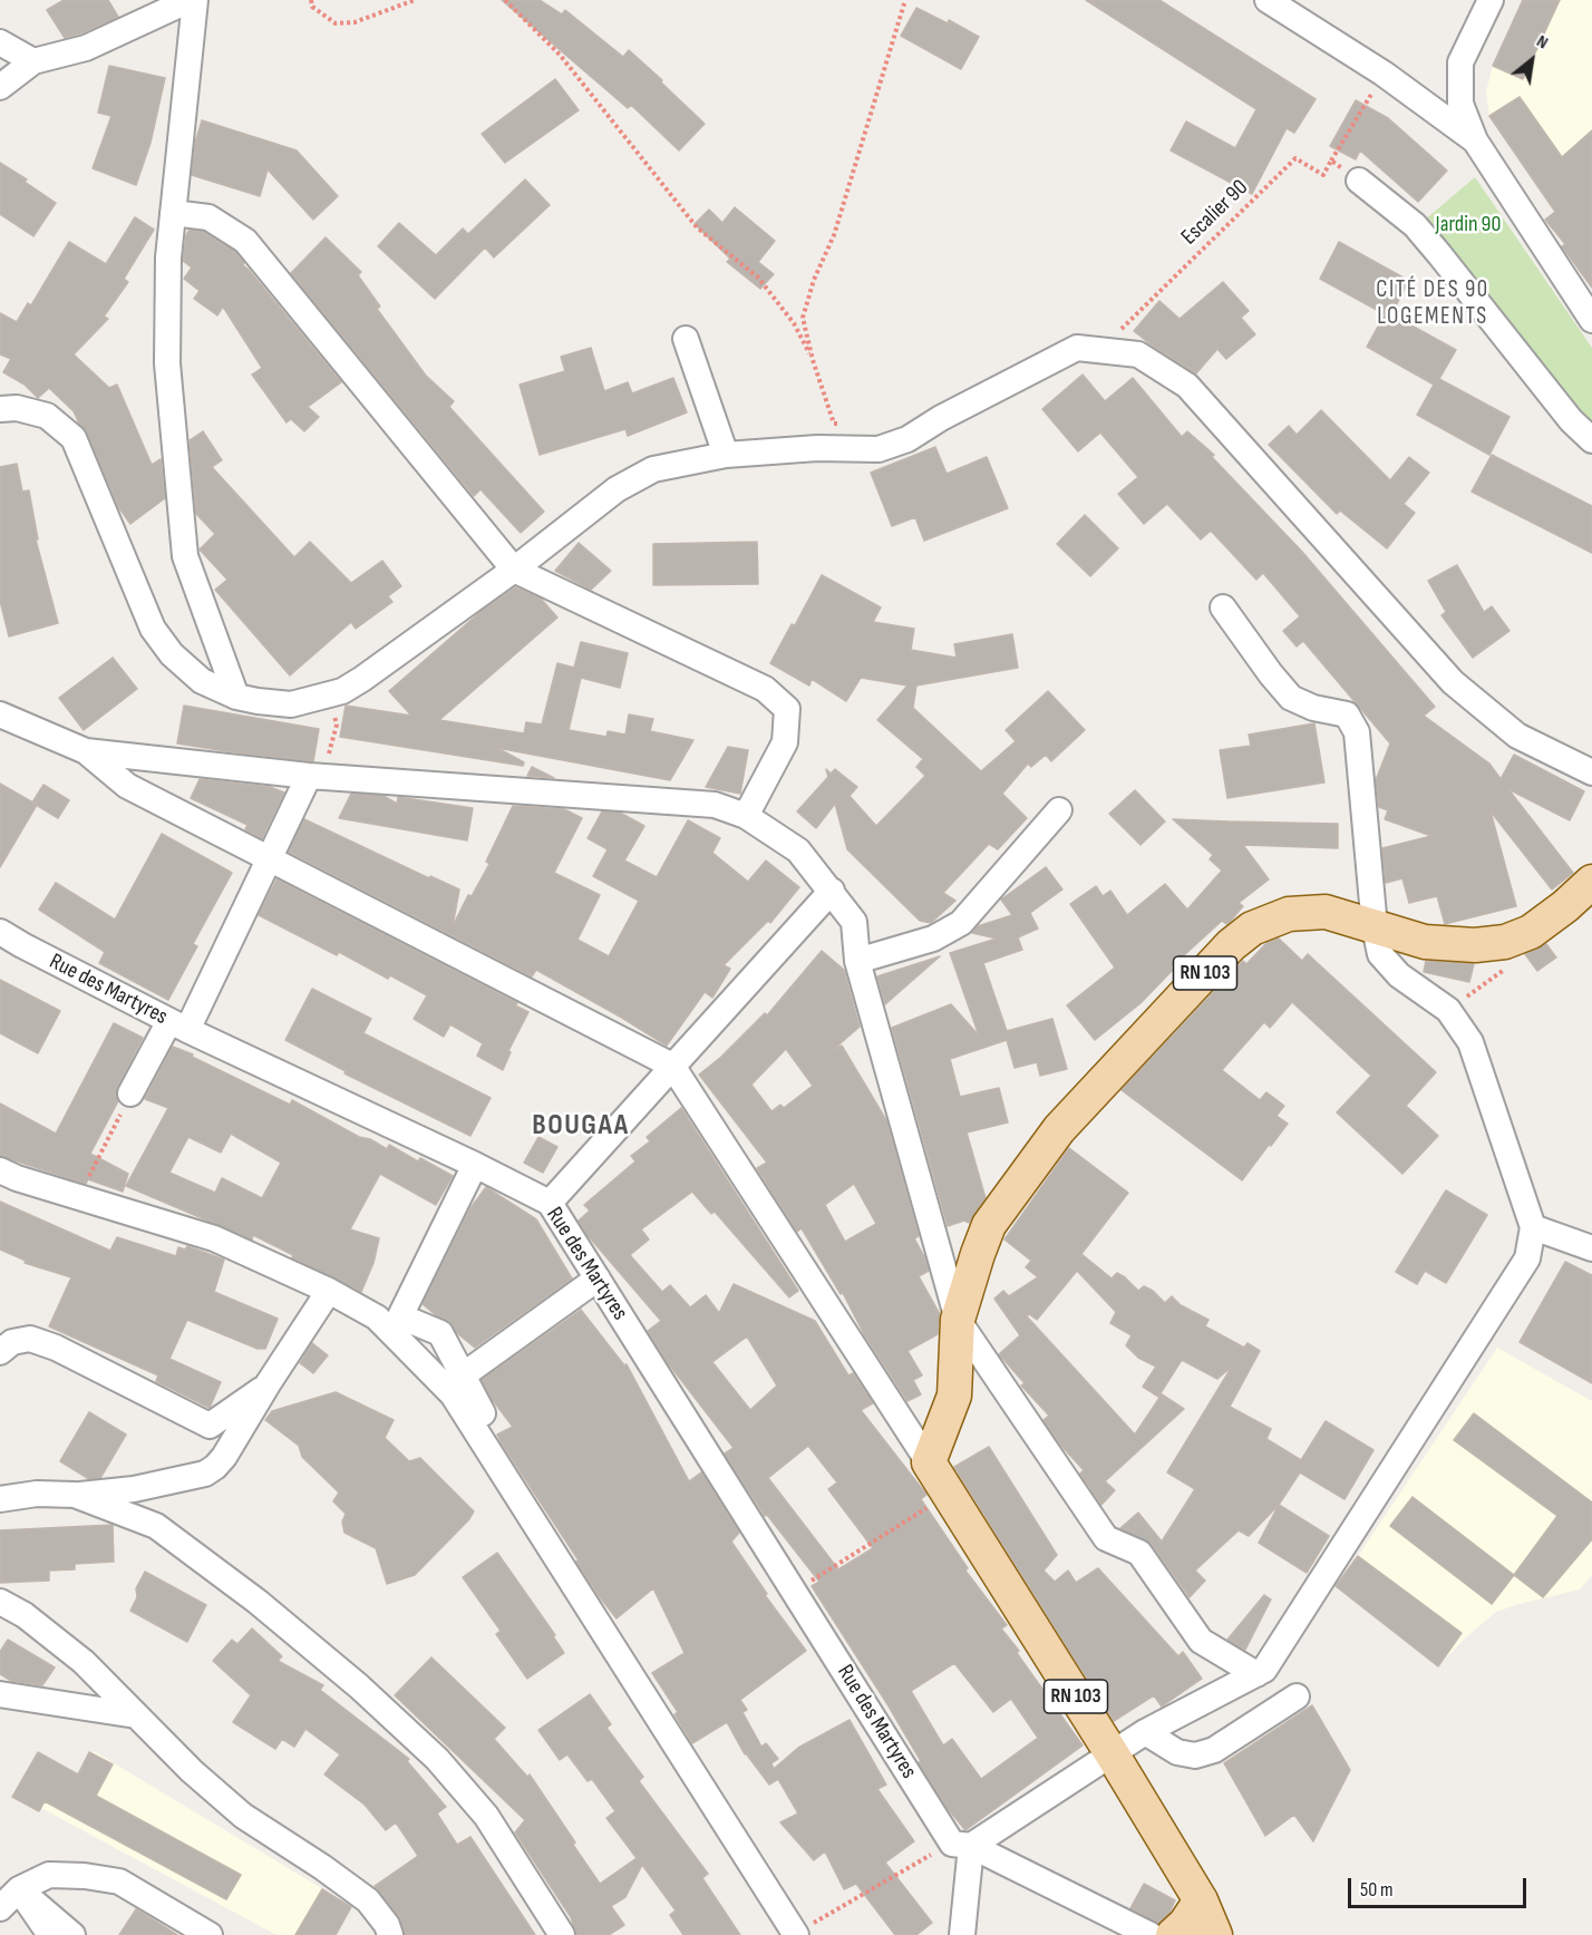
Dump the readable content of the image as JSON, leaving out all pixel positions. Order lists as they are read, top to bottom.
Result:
{
  "streets": {
    "main road": ["RN 103"],
    "street": ["Rue des Martyres"],
    "path": ["Escalier 90"]
  },
  "districts": ["CITÉ DES 90 LOGEMENTS", "BOUGAA"],
  "parks": ["Jardin 90"],
  "scale_bar": "50 m",
  "north": "top right"
}
